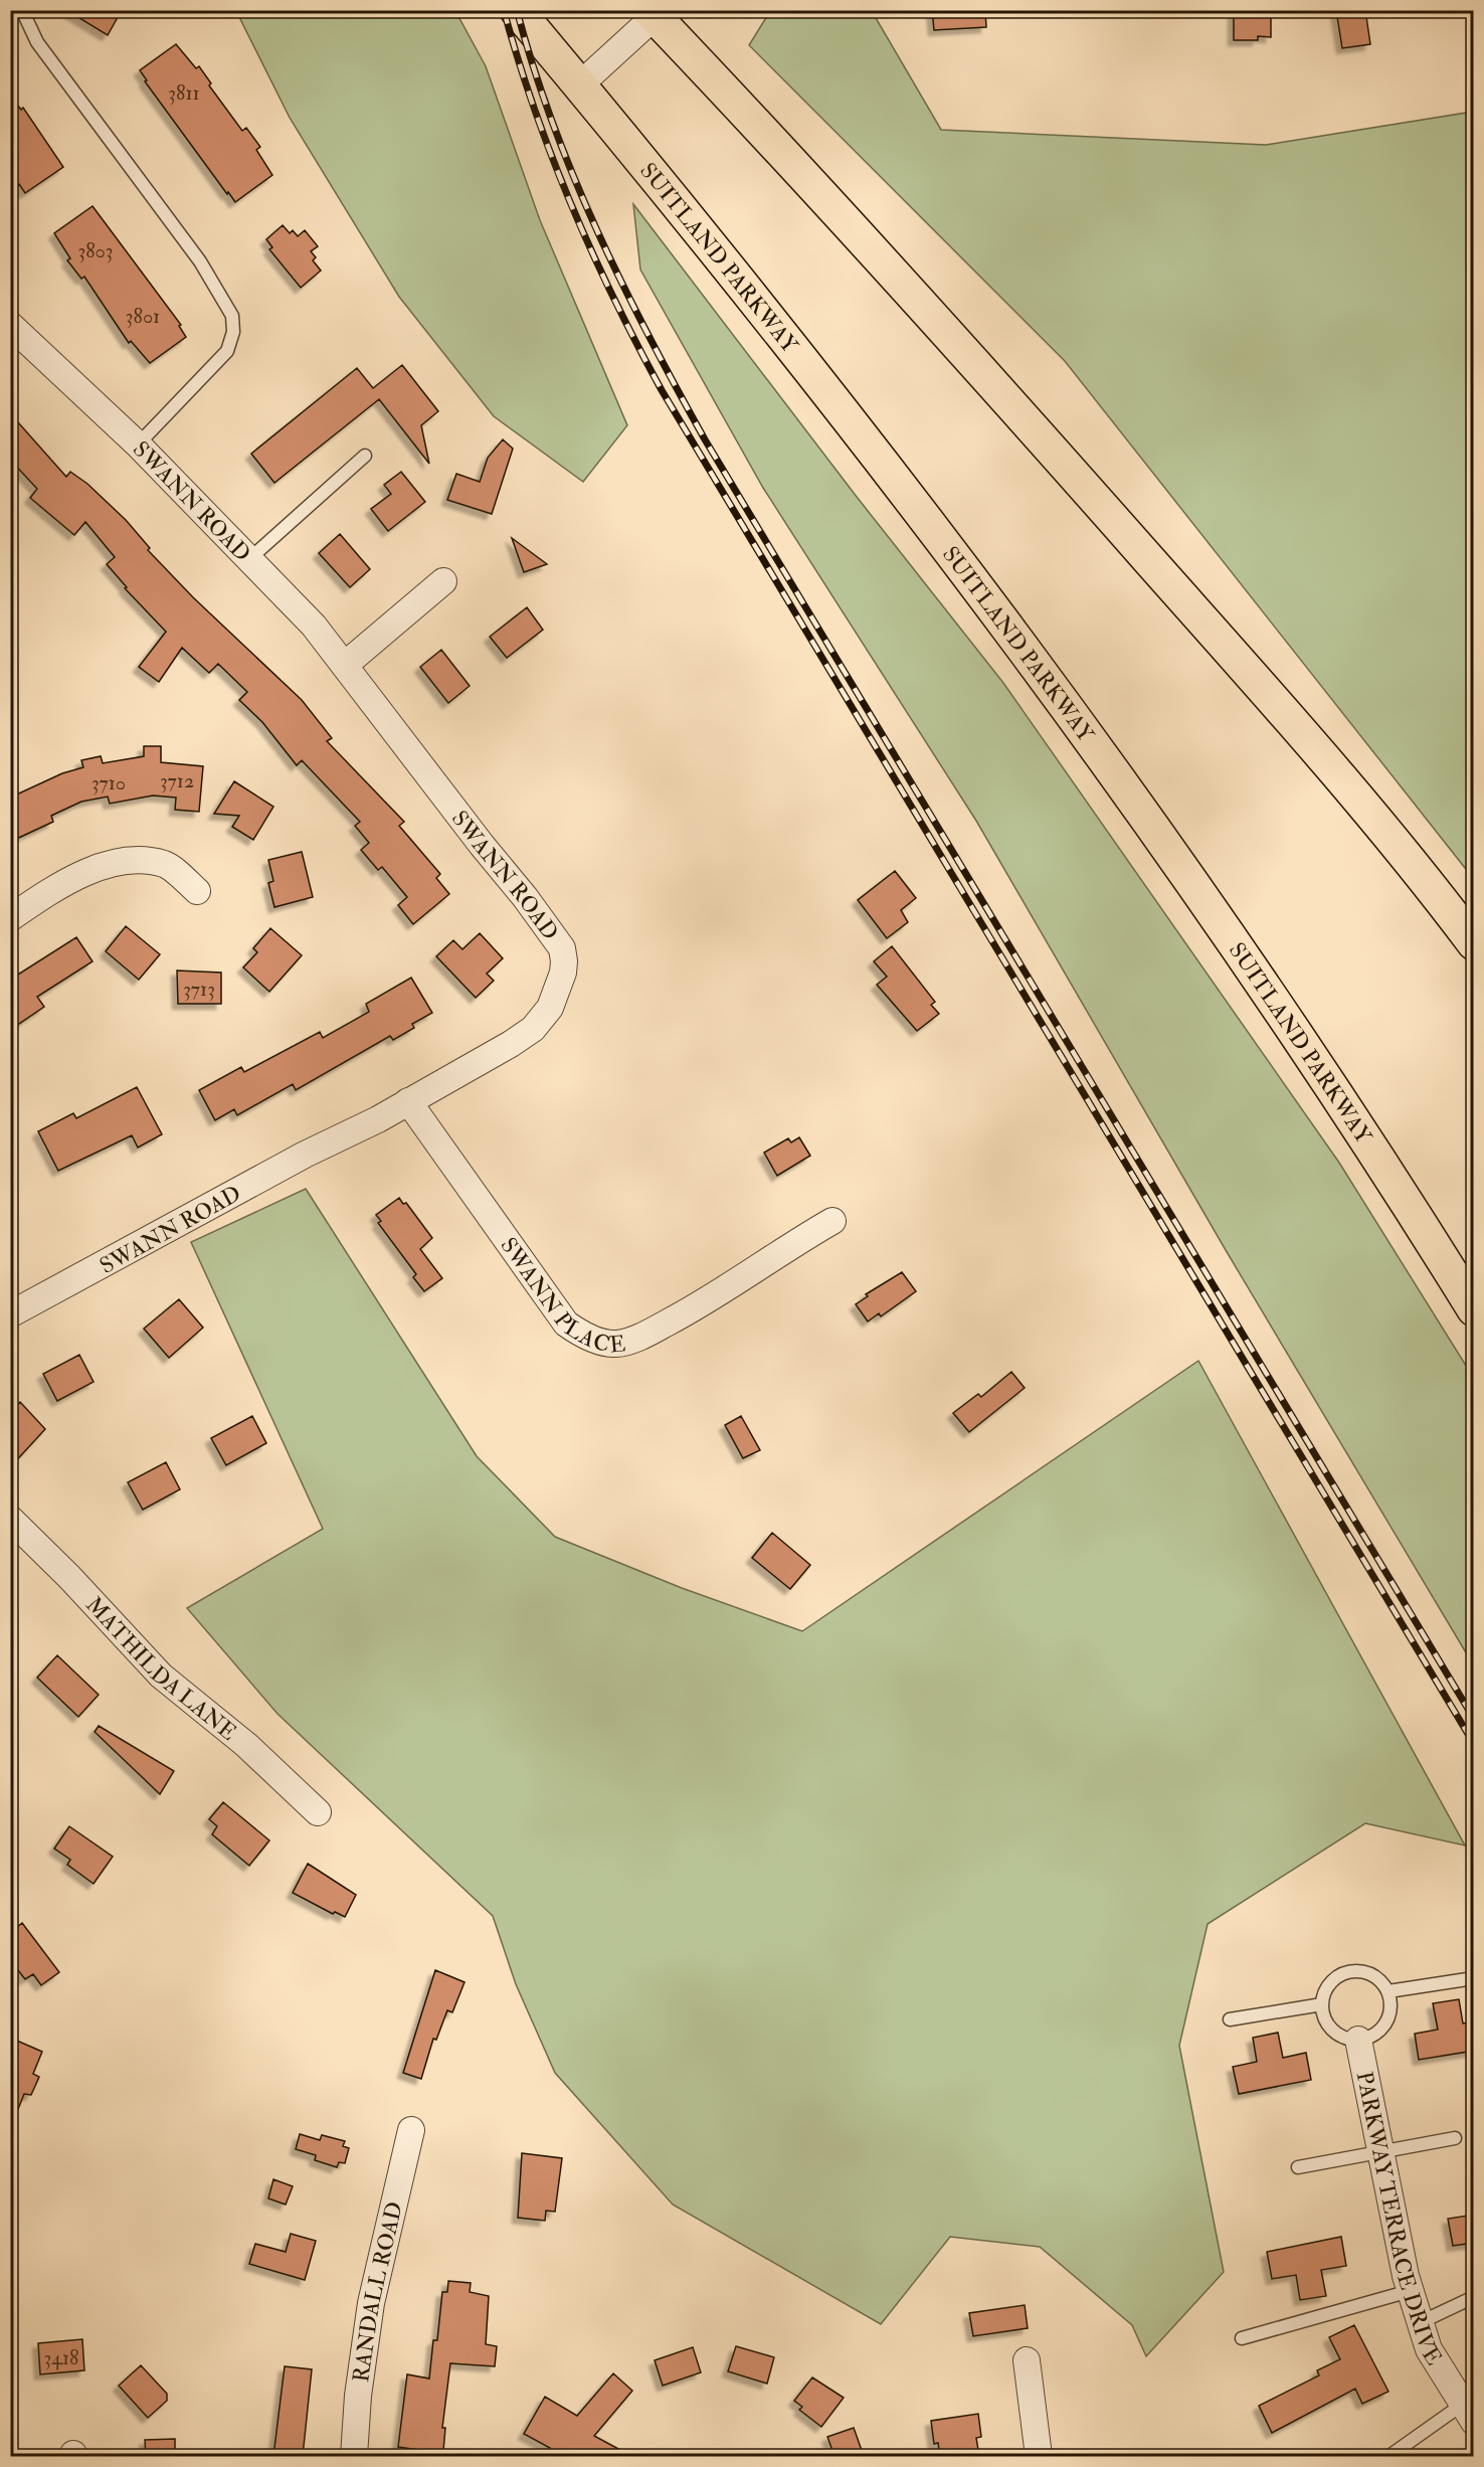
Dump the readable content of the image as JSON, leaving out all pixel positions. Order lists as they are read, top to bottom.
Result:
{
  "streets": {
    "highway": ["SUITLAND PARKWAY"],
    "street": [
      "SWANN ROAD",
      "SWANN PLACE",
      "MATHILDA LANE",
      "PARKWAY TERRACE DRIVE",
      "RANDALL ROAD"
    ]
  },
  "crossings": [
    ["SWANN ROAD", "SWANN PLACE"]
  ],
  "house_numbers": [
    "3811",
    "3803",
    "3801",
    "3712",
    "3710",
    "3713",
    "3418"
  ]
}
